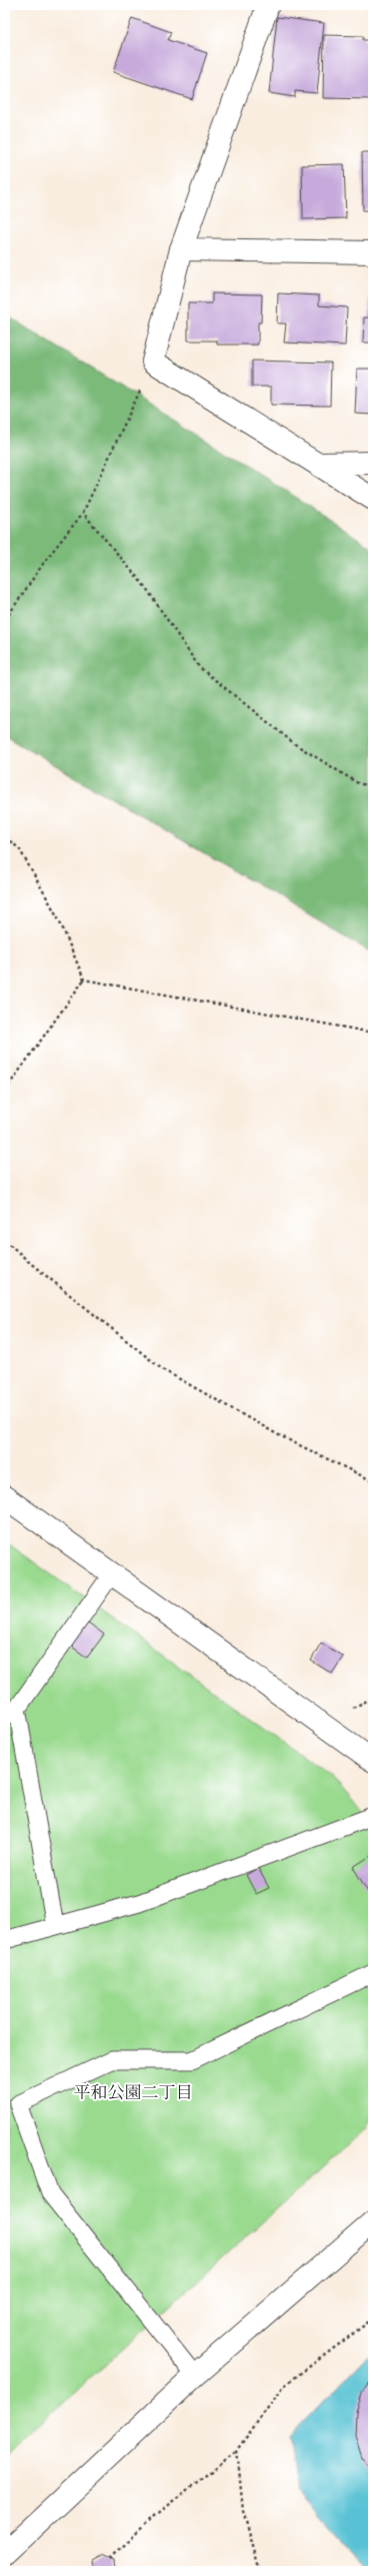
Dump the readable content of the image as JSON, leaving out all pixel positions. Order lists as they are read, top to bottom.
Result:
{
  "districts": ["平和公園二丁目"]
}
